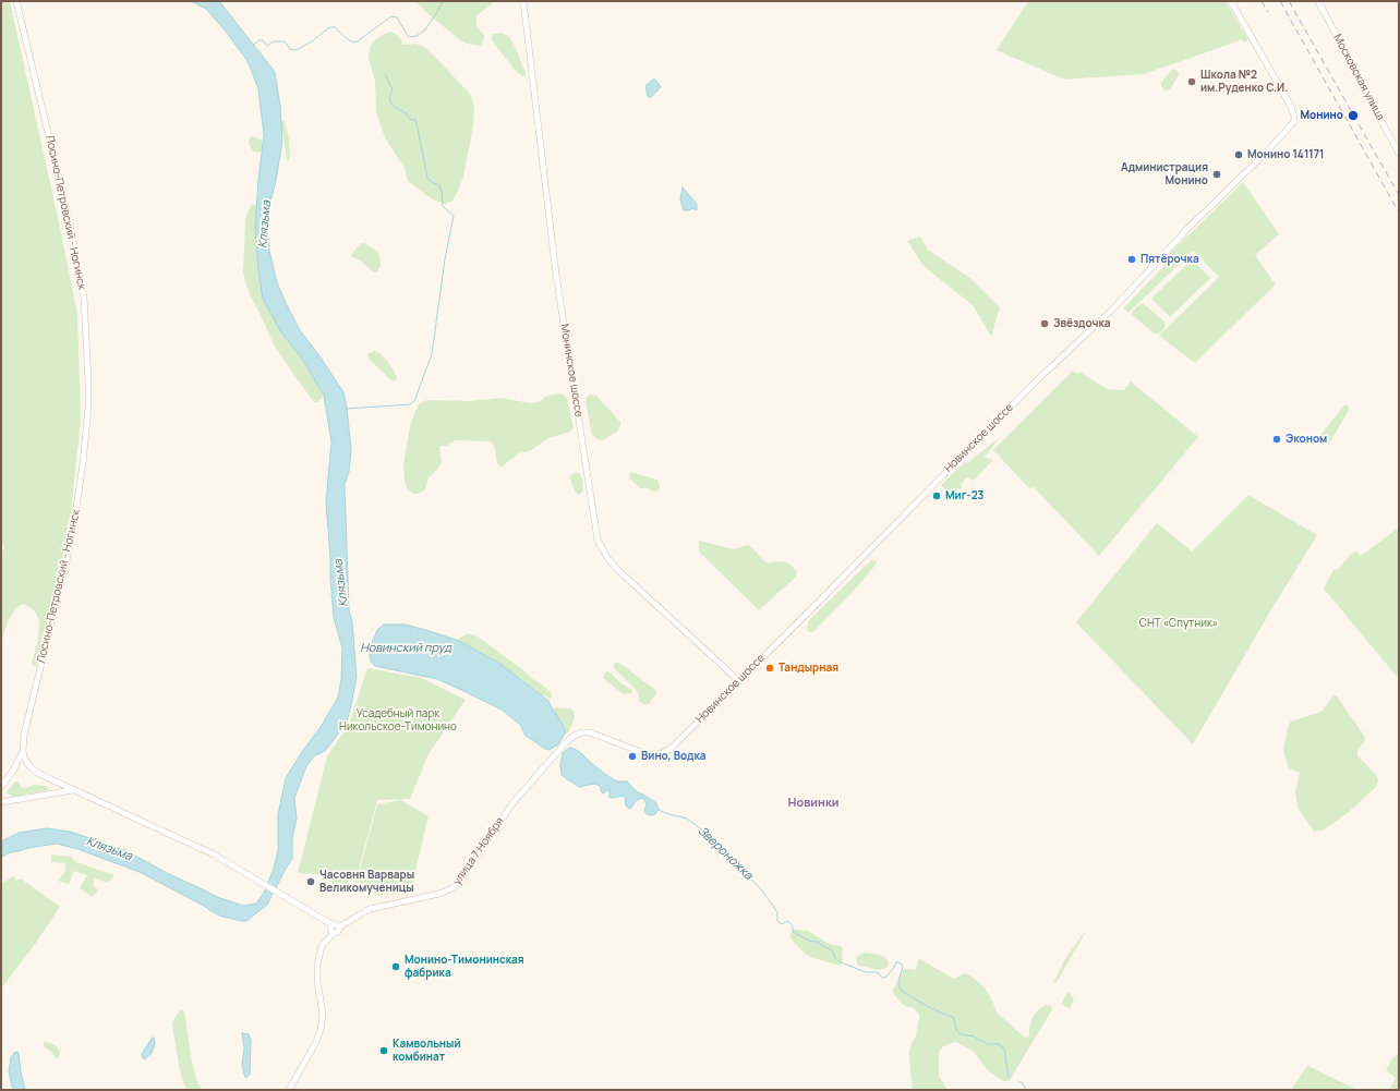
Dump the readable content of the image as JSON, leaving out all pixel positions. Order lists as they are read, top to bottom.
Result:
{
  "streets": {
    "main road": [
      "Московская улица",
      "Лосино-Петровский - Ногинск",
      "Монинское шоссе",
      "Новинское шоссе",
      "улица 7 Ноября"
    ]
  },
  "crossings": [
    ["Монинское шоссе", "Новинское шоссе"],
    ["Новинское шоссе", "улица 7 Ноября"]
  ],
  "districts": ["Новинки"],
  "water": ["Клязьма", "Новинский пруд", "Звероножка"],
  "parks": ["СНТ «Спутник»", "Усадебный парк Никольское-Тимонино"],
  "places": [
    "Школа №2 им.Руденко С.И.",
    "Монино",
    "Монино 141171",
    "Администрация Монино",
    "Пятёрочка",
    "Звёздочка",
    "Эконом",
    "Миг-23",
    "Тандырная",
    "Вино, Водка",
    "Часовня Варвары Великомученицы",
    "Монино-Тимонинская фабрика",
    "Камвольный комбинат"
  ]
}
